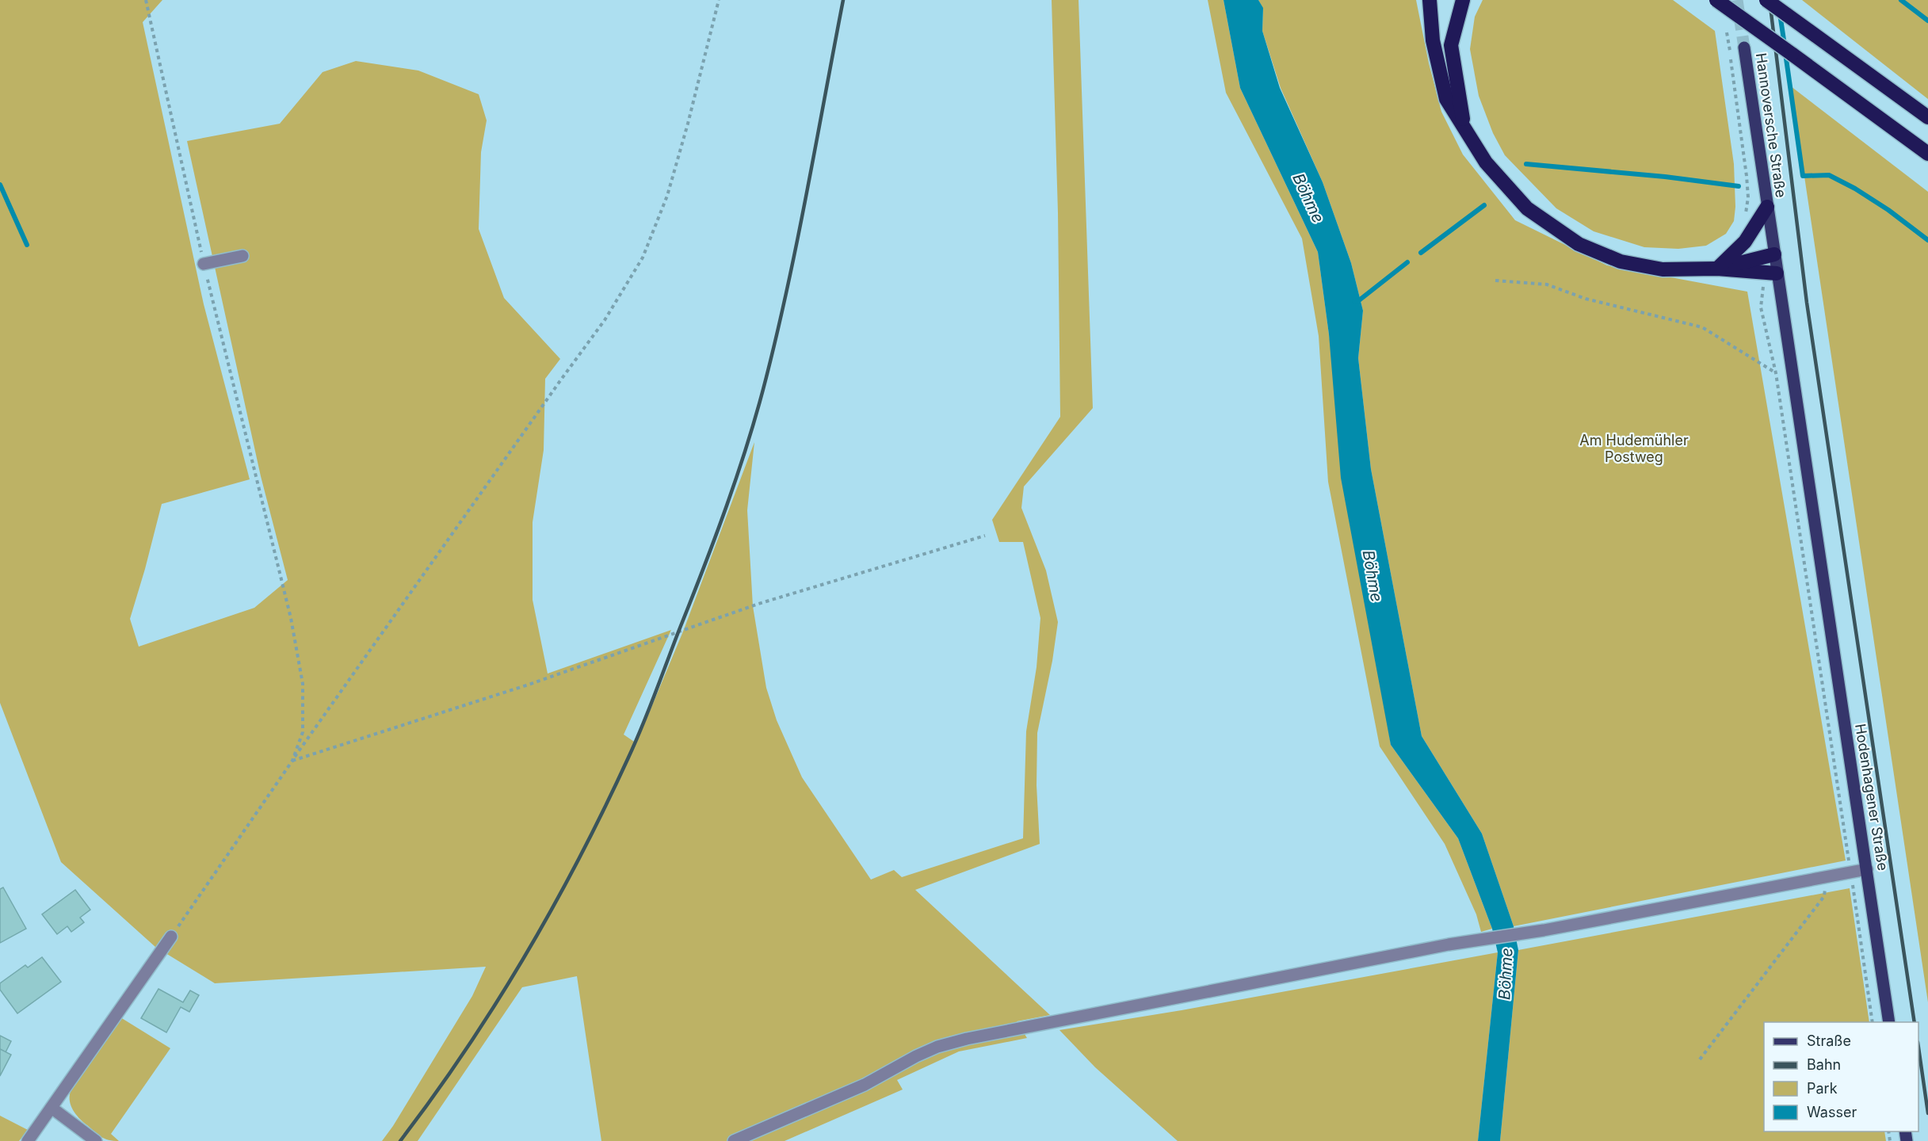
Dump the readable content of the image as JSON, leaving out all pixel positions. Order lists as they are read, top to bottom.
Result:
{
  "streets": {
    "main road": ["Hannoversche Straße", "Hodenhagener Straße"]
  },
  "crossings": [
    ["Hannoversche Straße", "Hodenhagener Straße"]
  ],
  "water": ["Böhme"],
  "parks": ["Am Hudemühler Postweg"],
  "legend": [
    "Straße",
    "Bahn",
    "Park",
    "Wasser"
  ]
}
